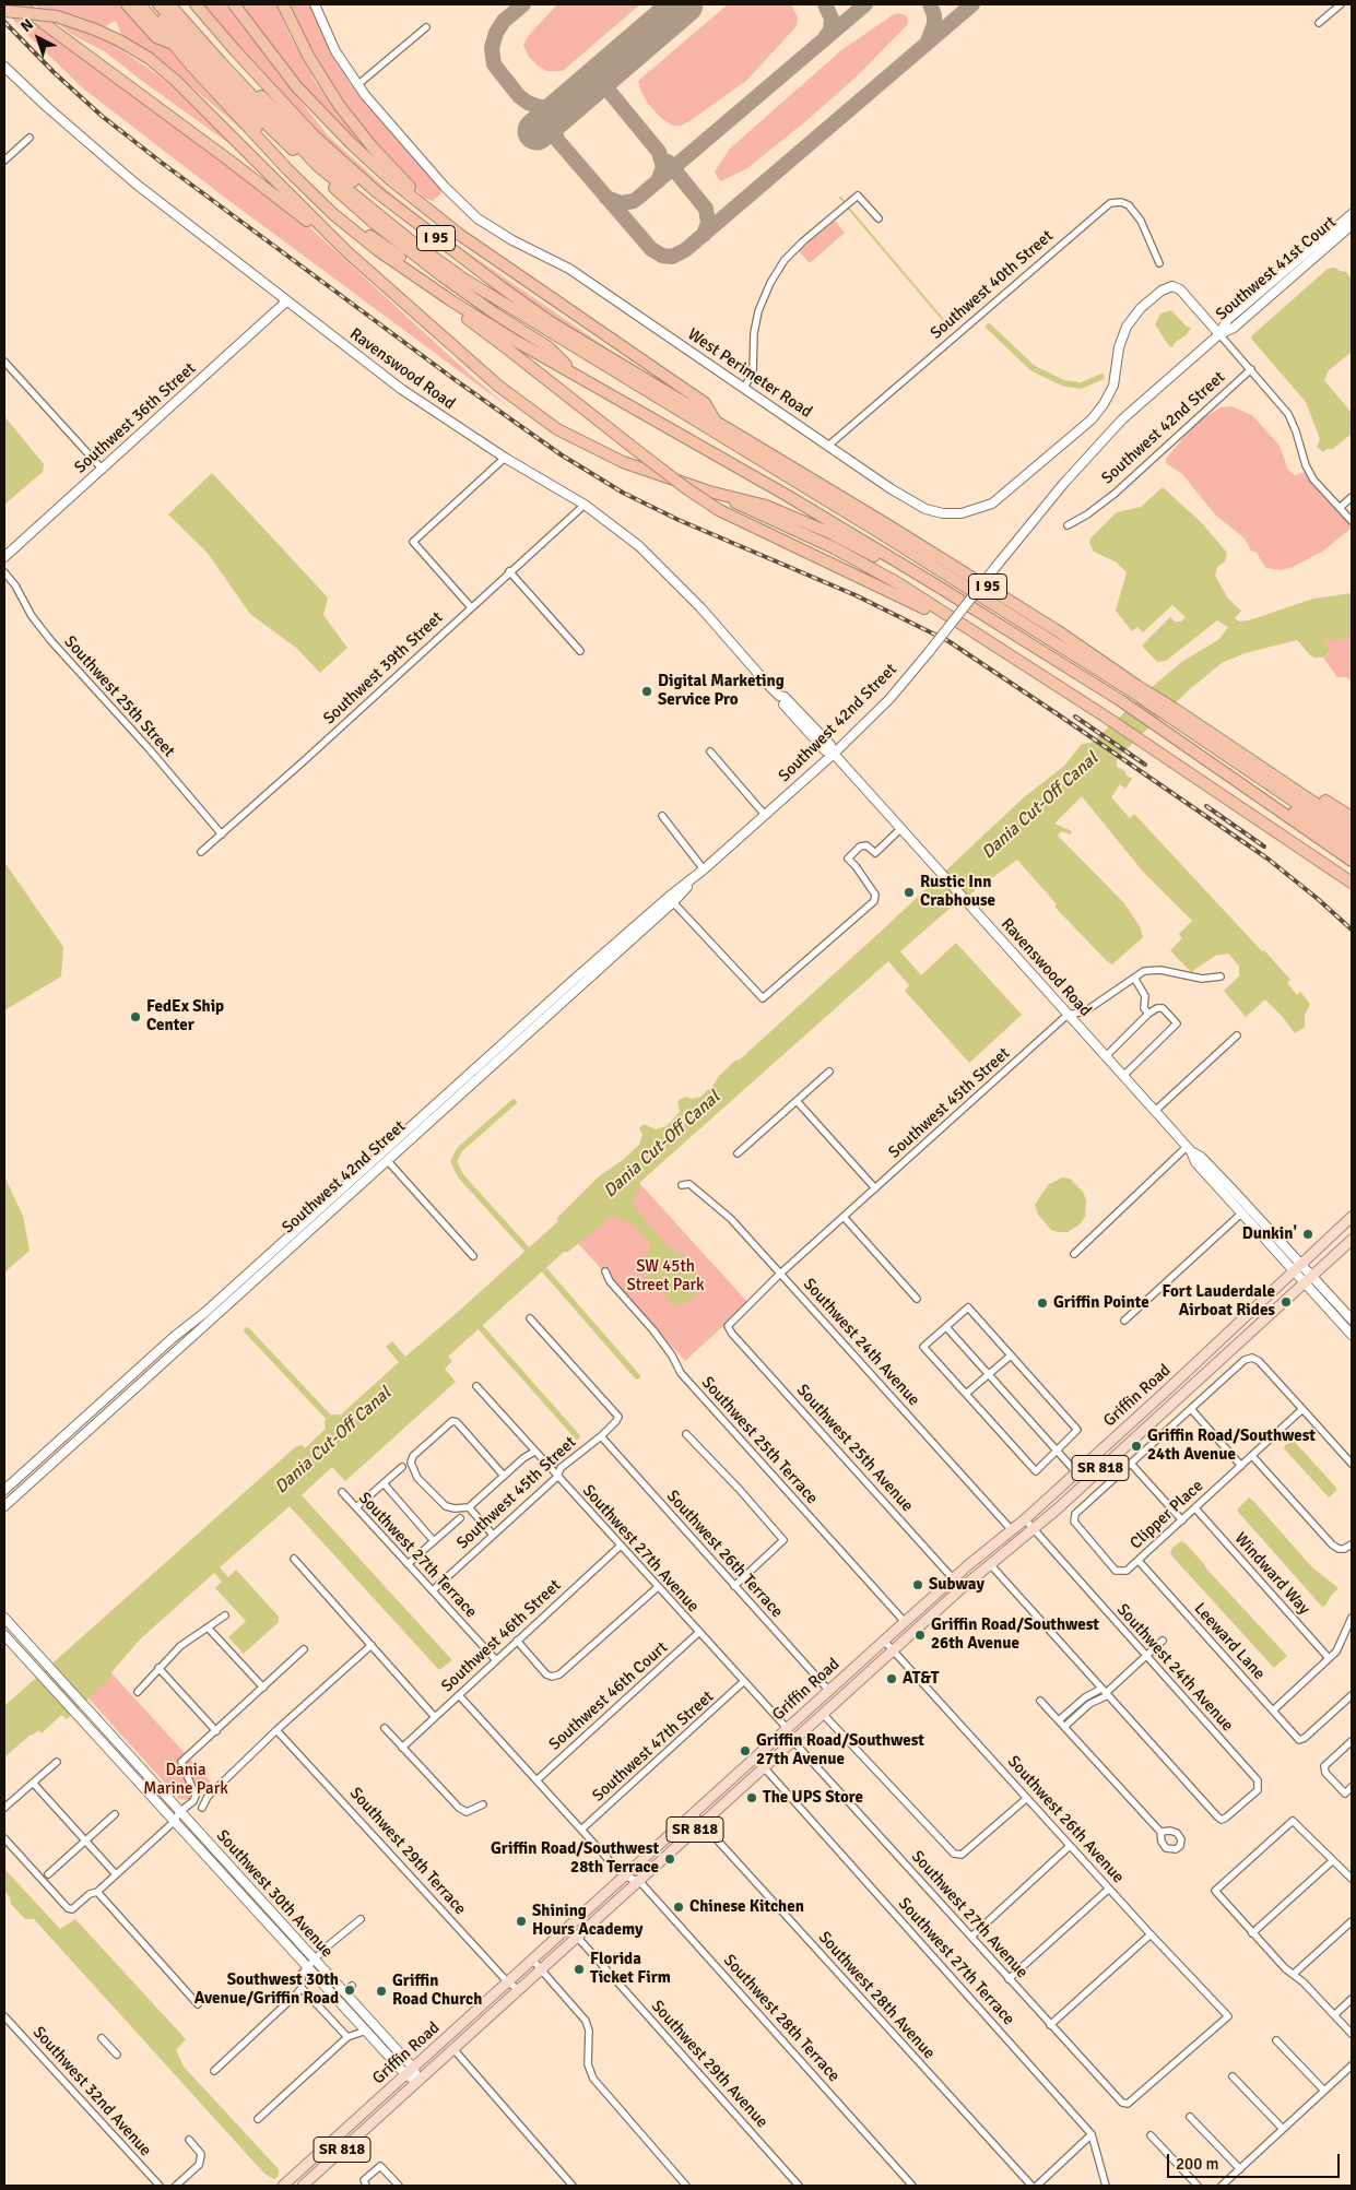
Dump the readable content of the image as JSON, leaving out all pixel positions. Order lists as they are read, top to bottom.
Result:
{
  "streets": {
    "highway": ["I 95"],
    "main road": ["Griffin Road", "SR 818"],
    "street": [
      "Southwest 41st Court",
      "Southwest 40th Street",
      "Ravenswood Road",
      "West Perimeter Road",
      "Southwest 36th Street",
      "Southwest 42nd Street",
      "Southwest 39th Street",
      "Southwest 25th Street",
      "Southwest 45th Street",
      "Southwest 24th Avenue",
      "Southwest 25th Terrace",
      "Southwest 25th Avenue",
      "Clipper Place",
      "Southwest 27th Avenue",
      "Southwest 26th Terrace",
      "Southwest 27th Terrace",
      "Windward Way",
      "Southwest 46th Street",
      "Leeward Lane",
      "Southwest 46th Court",
      "Southwest 47th Street",
      "Southwest 26th Avenue",
      "Southwest 29th Terrace",
      "Southwest 30th Avenue",
      "Southwest 28th Avenue",
      "Southwest 28th Terrace",
      "Southwest 29th Avenue",
      "Southwest 32nd Avenue"
    ]
  },
  "crossings": [
    ["Southwest 41st Court", "West Perimeter Road"],
    ["Southwest 41st Court", "Southwest 42nd Street"],
    ["Southwest 40th Street", "West Perimeter Road"],
    ["Ravenswood Road", "Southwest 36th Street"],
    ["Ravenswood Road", "Southwest 42nd Street"],
    ["Ravenswood Road", "Southwest 39th Street"],
    ["Ravenswood Road", "Southwest 45th Street"],
    ["Ravenswood Road", "Griffin Road"],
    ["Southwest 39th Street", "Southwest 25th Street"],
    ["Southwest 45th Street", "Southwest 24th Avenue"],
    ["Southwest 45th Street", "Southwest 25th Avenue"],
    ["Southwest 45th Street", "Southwest 27th Avenue"],
    ["Southwest 45th Street", "Southwest 26th Terrace"],
    ["Southwest 45th Street", "Southwest 27th Terrace"],
    ["Southwest 24th Avenue", "Griffin Road"],
    ["Griffin Road", "Southwest 25th Terrace"],
    ["Griffin Road", "Southwest 25th Avenue"],
    ["Griffin Road", "Southwest 27th Avenue"],
    ["Griffin Road", "Southwest 26th Terrace"],
    ["Griffin Road", "Southwest 27th Terrace"],
    ["Griffin Road", "Southwest 26th Avenue"],
    ["Griffin Road", "Southwest 29th Terrace"],
    ["Griffin Road", "Southwest 30th Avenue"],
    ["Griffin Road", "Southwest 28th Avenue"],
    ["Griffin Road", "Southwest 28th Terrace"],
    ["Griffin Road", "Southwest 29th Avenue"],
    ["Clipper Place", "Windward Way"],
    ["Clipper Place", "Leeward Lane"],
    ["Southwest 27th Avenue", "Southwest 46th Street"],
    ["Southwest 27th Avenue", "Southwest 46th Court"],
    ["Southwest 27th Avenue", "Southwest 47th Street"],
    ["Southwest 27th Avenue", "Southwest 26th Avenue"],
    ["Southwest 27th Terrace", "Southwest 46th Street"]
  ],
  "water": ["Dania Cut-Off Canal"],
  "parks": ["SW 45th Street Park", "Dania Marine Park"],
  "places": [
    "Digital Marketing Service Pro",
    "Rustic Inn Crabhouse",
    "FedEx Ship Center",
    "Dunkin'",
    "Fort Lauderdale Airboat Rides",
    "Griffin Pointe",
    "Griffin Road/Southwest 24th Avenue",
    "Subway",
    "Griffin Road/Southwest 26th Avenue",
    "AT&T",
    "Griffin Road/Southwest 27th Avenue",
    "The UPS Store",
    "Griffin Road/Southwest 28th Terrace",
    "Chinese Kitchen",
    "Shining Hours Academy",
    "Florida Ticket Firm",
    "Southwest 30th Avenue/Griffin Road",
    "Griffin Road Church"
  ],
  "scale_bar": "200 m",
  "north": "top left"
}
